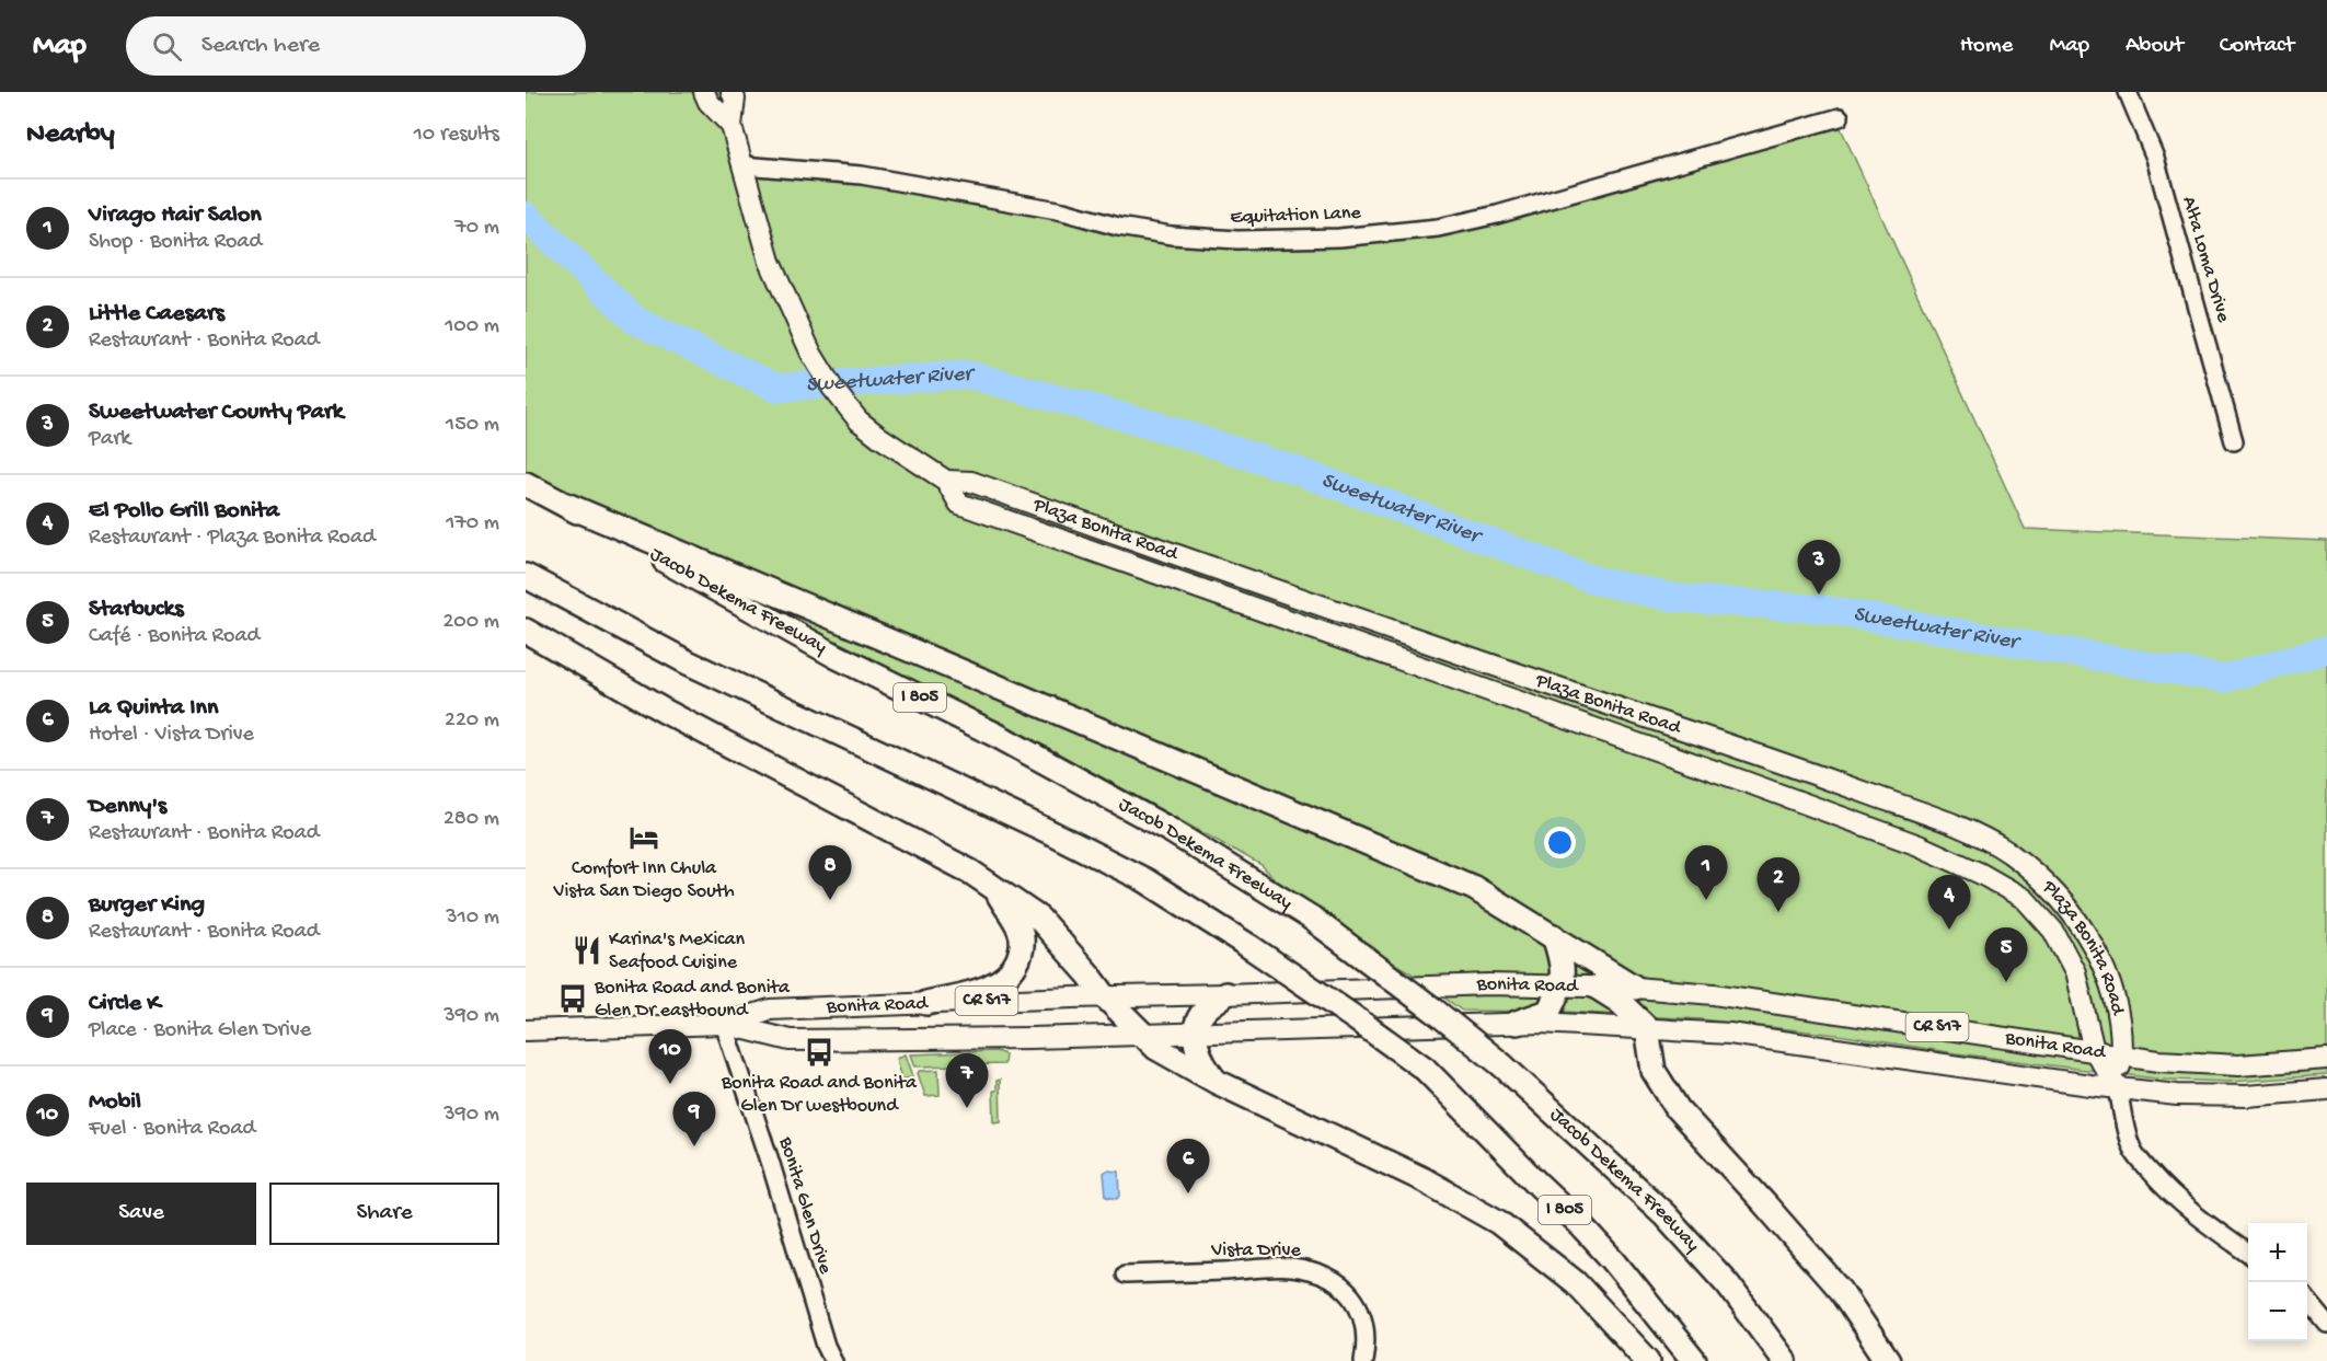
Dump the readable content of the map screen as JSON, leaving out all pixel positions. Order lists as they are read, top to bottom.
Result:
{
  "streets": {
    "highway": ["Jacob Dekema Freeway", "I 805"],
    "main road": ["Plaza Bonita Road", "Bonita Road", "CR S17"],
    "street": [
      "Equitation Lane",
      "Alta Loma Drive",
      "Bonita Glen Drive",
      "Vista Drive"
    ]
  },
  "crossings": [
    ["Equitation Lane", "Plaza Bonita Road"],
    ["Plaza Bonita Road", "Bonita Road"],
    ["Bonita Road", "Bonita Glen Drive"]
  ],
  "water": ["Sweetwater River"],
  "places": {
    "hotel": ["Comfort Inn Chula Vista San Diego South"],
    "restaurant": ["Karina's Mexican Seafood Cuisine"],
    "bus stop": ["Bonita Road and Bonita Glen Dr eastbound", "Bonita Road and Bonita Glen Dr westbound"]
  },
  "page": {
    "header": "Map",
    "search": "Search here",
    "nav": [
      "Home",
      "Map",
      "About",
      "Contact"
    ],
    "heading": ["Nearby", "10 results"],
    "list": [
      {
        "mark": "1",
        "name": "Virago Hair Salon",
        "note": "Shop · Bonita Road",
        "value": "70 m"
      },
      {
        "mark": "2",
        "name": "Little Caesars",
        "note": "Restaurant · Bonita Road",
        "value": "100 m"
      },
      {
        "mark": "3",
        "name": "Sweetwater County Park",
        "note": "Park",
        "value": "150 m"
      },
      {
        "mark": "4",
        "name": "El Pollo Grill Bonita",
        "note": "Restaurant · Plaza Bonita Road",
        "value": "170 m"
      },
      {
        "mark": "5",
        "name": "Starbucks",
        "note": "Café · Bonita Road",
        "value": "200 m"
      },
      {
        "mark": "6",
        "name": "La Quinta Inn",
        "note": "Hotel · Vista Drive",
        "value": "220 m"
      },
      {
        "mark": "7",
        "name": "Denny's",
        "note": "Restaurant · Bonita Road",
        "value": "280 m"
      },
      {
        "mark": "8",
        "name": "Burger King",
        "note": "Restaurant · Bonita Road",
        "value": "310 m"
      },
      {
        "mark": "9",
        "name": "Circle K",
        "note": "Place · Bonita Glen Drive",
        "value": "390 m"
      },
      {
        "mark": "10",
        "name": "Mobil",
        "note": "Fuel · Bonita Road",
        "value": "390 m"
      }
    ],
    "pins": [
      "3",
      "1",
      "8",
      "2",
      "4",
      "5",
      "10",
      "7",
      "9",
      "6"
    ],
    "buttons": ["Save", "Share"],
    "map_buttons": ["+", "−"]
  }
}
